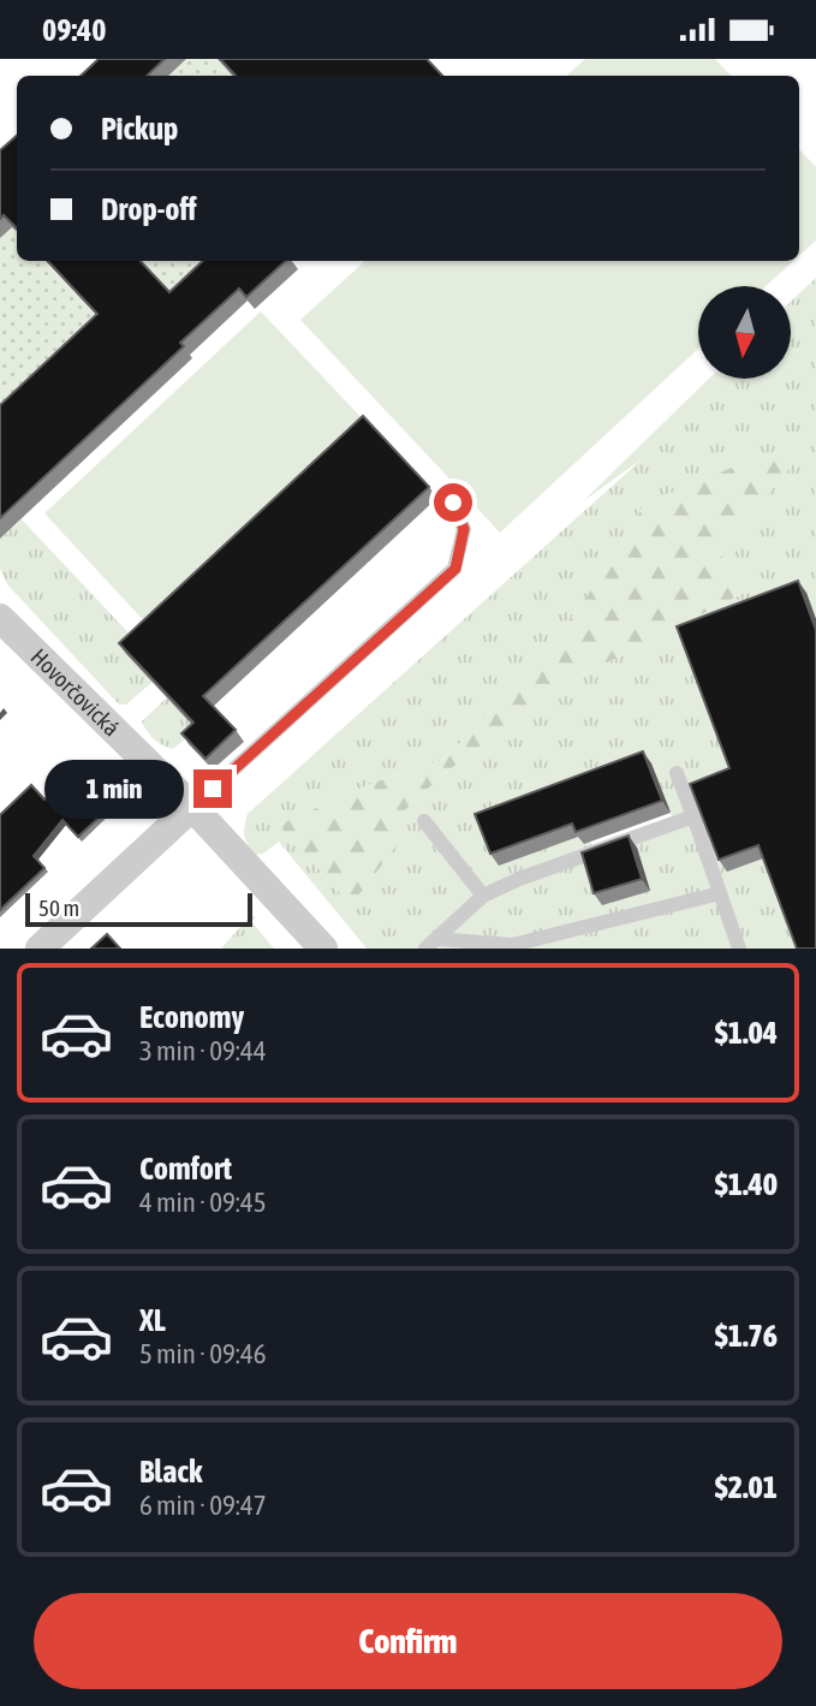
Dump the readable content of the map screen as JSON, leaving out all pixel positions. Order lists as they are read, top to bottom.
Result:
{
  "streets": {
    "street": ["Hovorčovická"]
  },
  "scale_bar": "50 m",
  "north": "bottom",
  "page": {
    "status": "09:40",
    "banner": ["Pickup", "Drop-off"],
    "bubble": "1 min",
    "scale": "50 m",
    "list": [
      {
        "name": "Economy",
        "note": "3 min · 09:44",
        "value": "$1.04"
      },
      {
        "name": "Comfort",
        "note": "4 min · 09:45",
        "value": "$1.40"
      },
      {
        "name": "XL",
        "note": "5 min · 09:46",
        "value": "$1.76"
      },
      {
        "name": "Black",
        "note": "6 min · 09:47",
        "value": "$2.01"
      }
    ],
    "buttons": "Confirm"
  }
}
